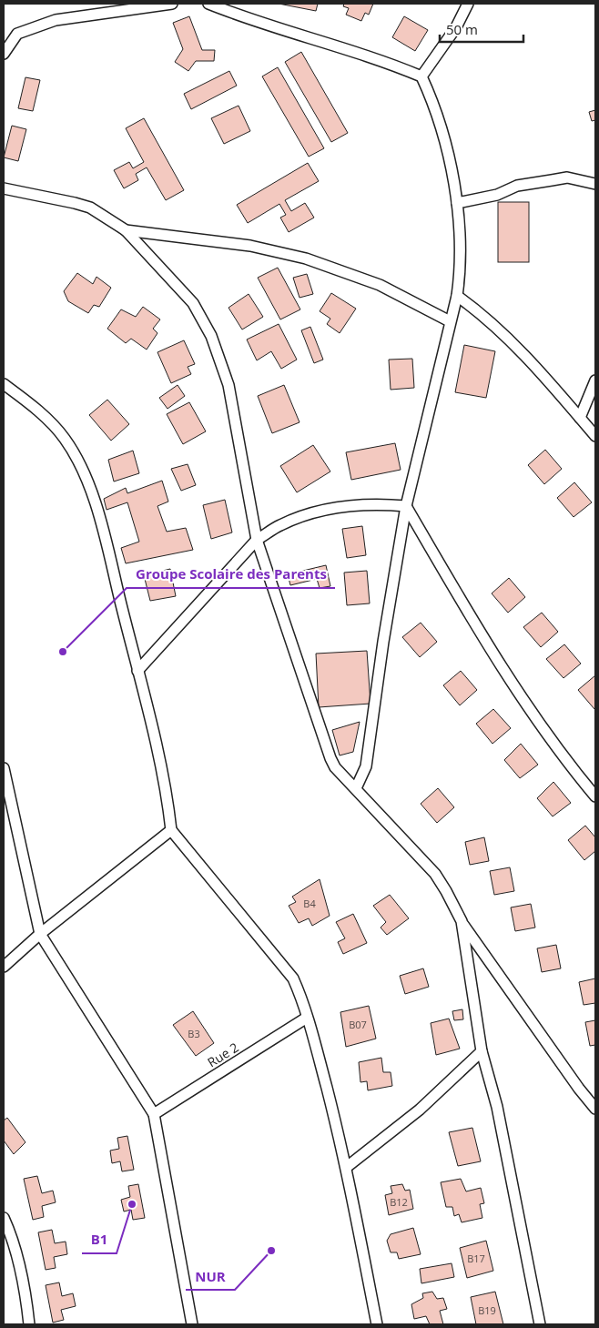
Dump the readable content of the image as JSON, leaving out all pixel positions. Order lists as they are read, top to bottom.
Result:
{
  "streets": {
    "street": ["Rue 2"]
  },
  "places": ["Groupe Scolaire des Parents", "B1", "NUR"],
  "house_numbers": [
    "B4",
    "B07",
    "B3",
    "B12",
    "B17",
    "B19"
  ],
  "scale_bar": "50 m"
}
